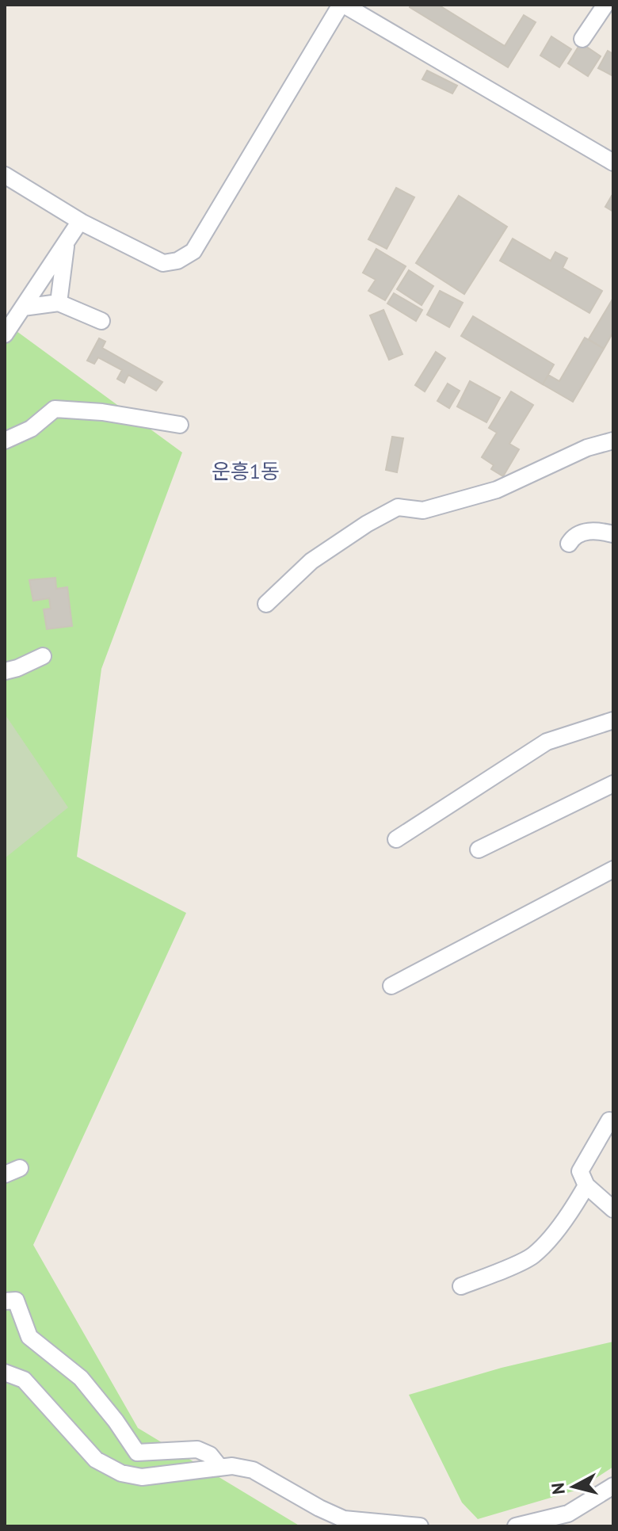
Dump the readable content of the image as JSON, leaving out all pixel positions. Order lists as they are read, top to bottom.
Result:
{
  "districts": ["운흥1동"],
  "north": "left"
}
